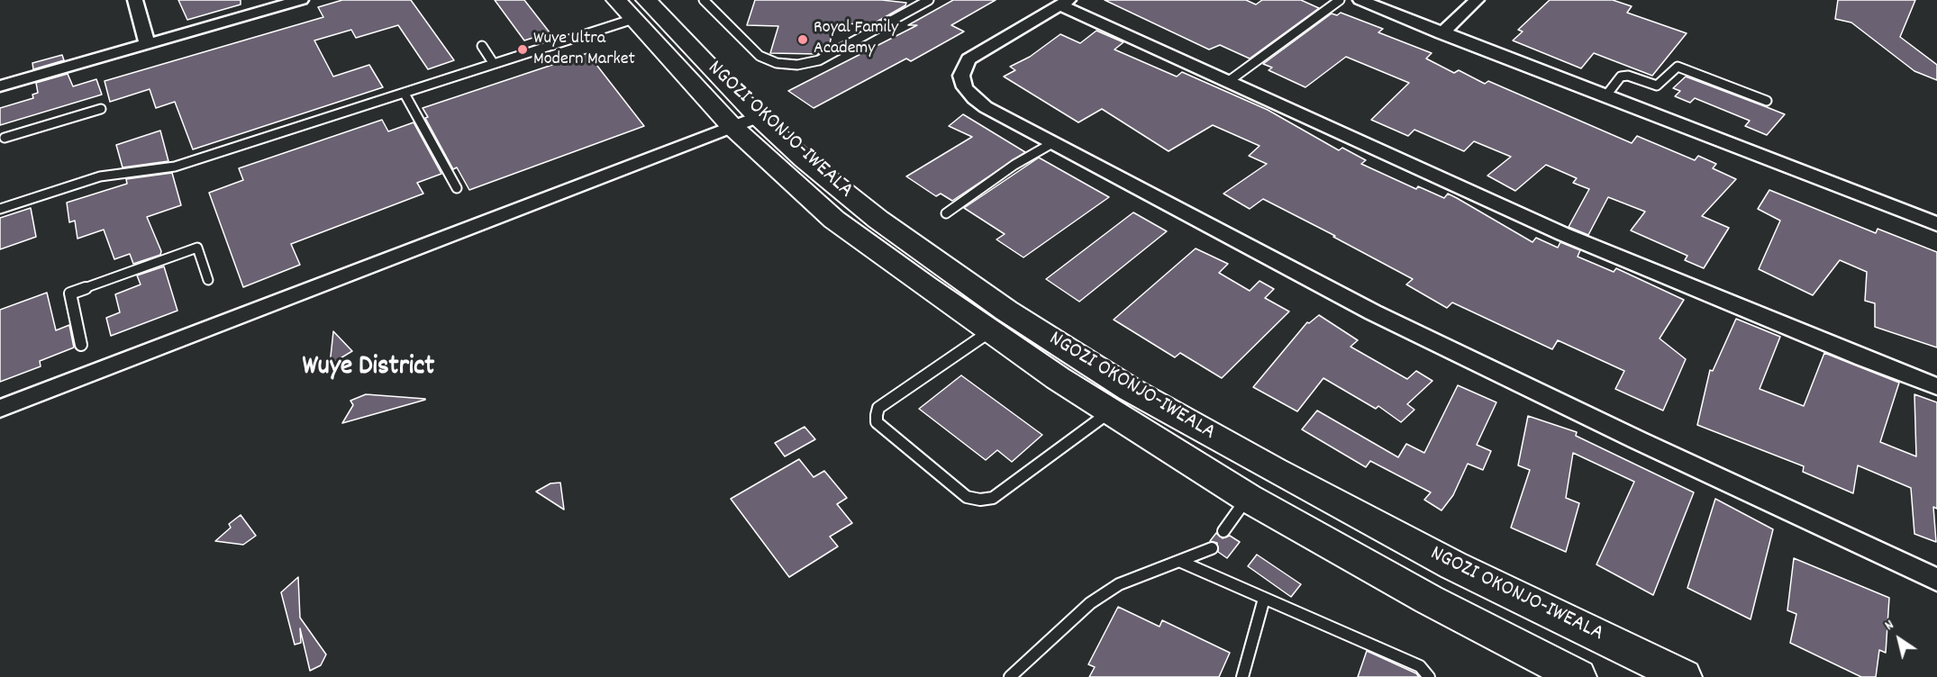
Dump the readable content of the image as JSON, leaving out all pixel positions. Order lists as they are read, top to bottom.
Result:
{
  "streets": {
    "street": ["NGOZI OKONJO-IWEALA"]
  },
  "districts": ["Wuye District"],
  "places": ["Royal Family Academy", "Wuye Ultra Modern Market"],
  "north": "top left"
}
